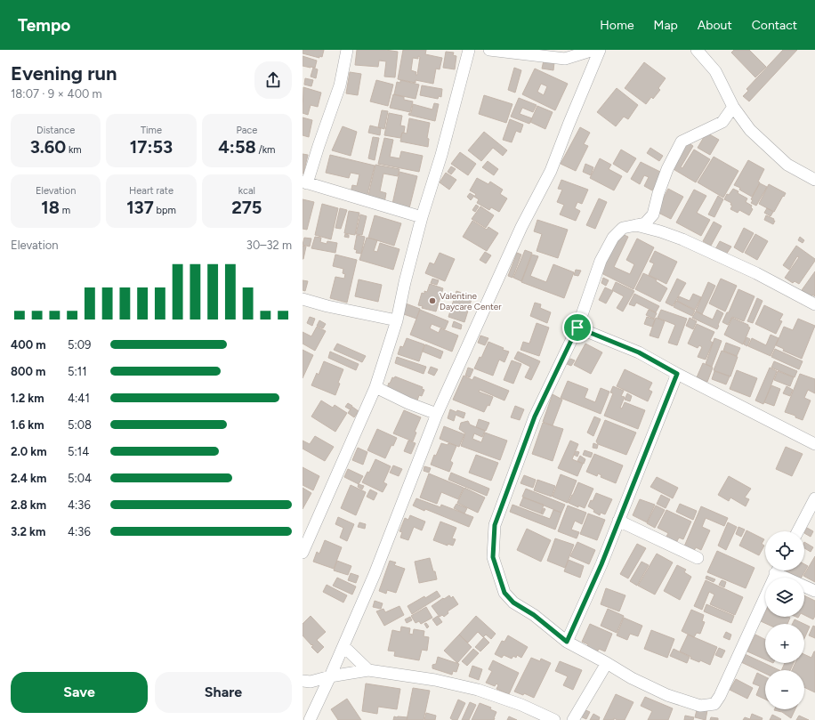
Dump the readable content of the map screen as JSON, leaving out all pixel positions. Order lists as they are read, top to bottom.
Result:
{
  "places": ["Valentine Daycare Center"],
  "page": {
    "header": "Tempo",
    "nav": [
      "Home",
      "Map",
      "About",
      "Contact"
    ],
    "heading": ["Evening run", "18:07 · 9 × 400 m"],
    "stats": [
      ["Distance", "3.60 km"],
      ["Time", "17:53"],
      ["Pace", "4:58 /km"],
      ["Elevation", "18 m"],
      ["Heart rate", "137 bpm"],
      ["kcal", "275"]
    ],
    "chart": ["Elevation", "30–32 m"],
    "list": [
      {
        "name": "400 m",
        "note": "5:09"
      },
      {
        "name": "800 m",
        "note": "5:11"
      },
      {
        "name": "1.2 km",
        "note": "4:41"
      },
      {
        "name": "1.6 km",
        "note": "5:08"
      },
      {
        "name": "2.0 km",
        "note": "5:14"
      },
      {
        "name": "2.4 km",
        "note": "5:04"
      },
      {
        "name": "2.8 km",
        "note": "4:36"
      },
      {
        "name": "3.2 km",
        "note": "4:36"
      }
    ],
    "map_buttons": ["+", "−"],
    "buttons": ["Save", "Share"]
  }
}
